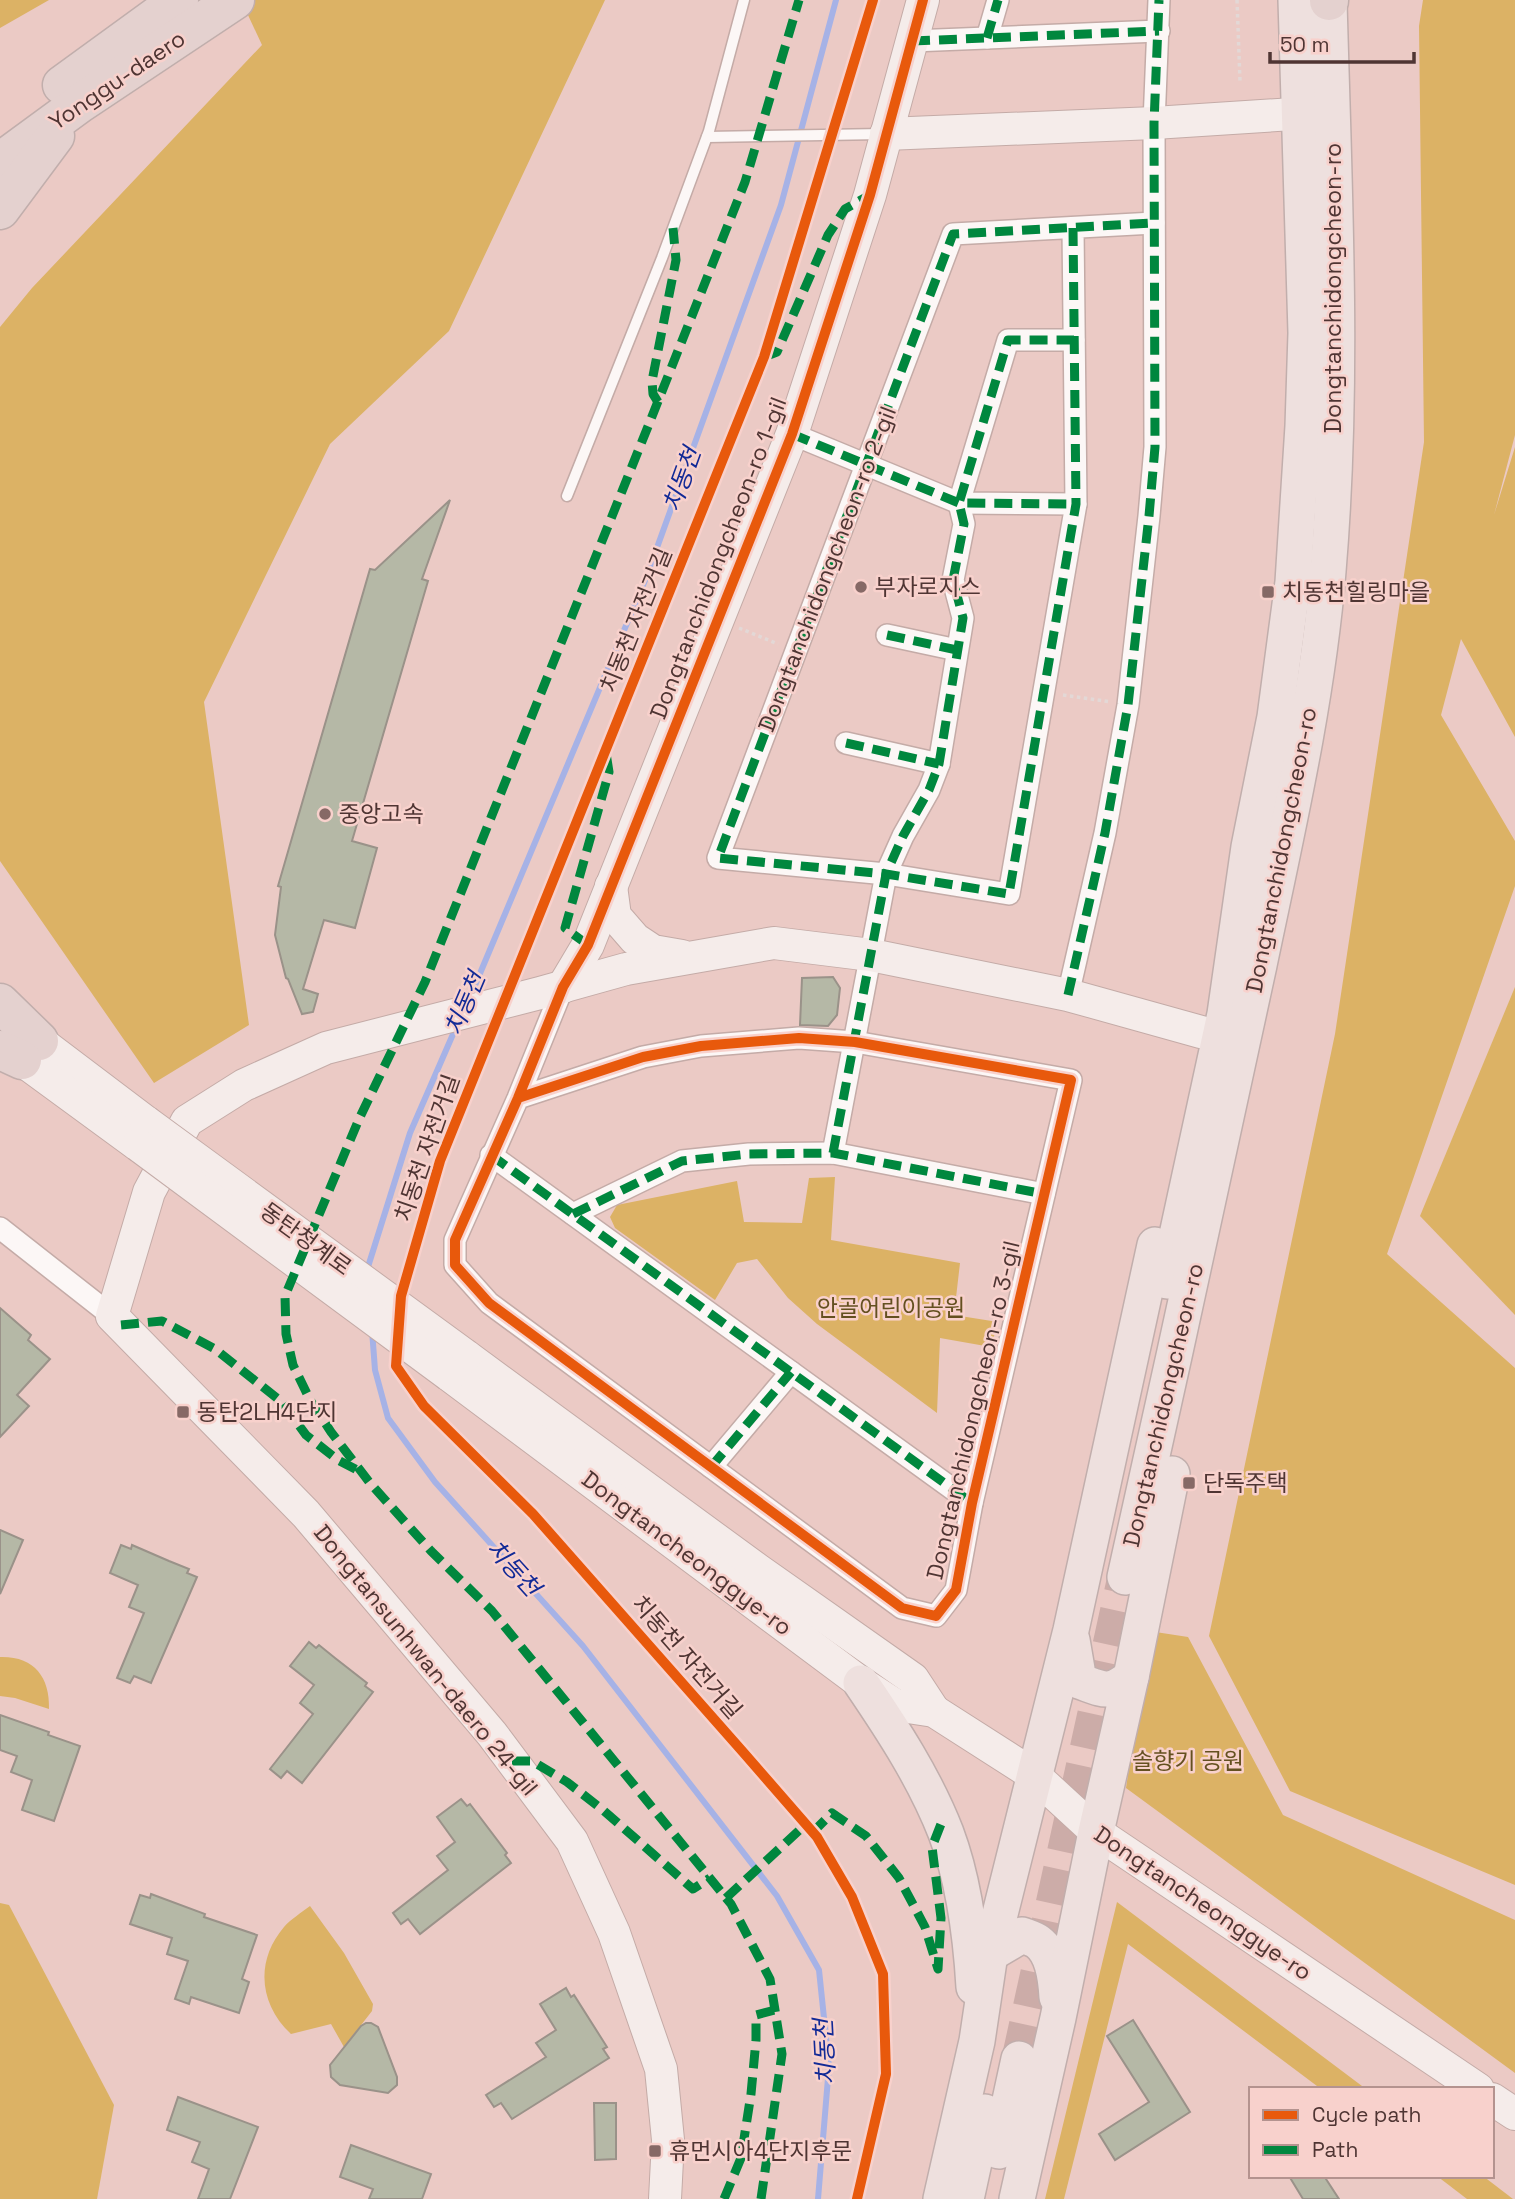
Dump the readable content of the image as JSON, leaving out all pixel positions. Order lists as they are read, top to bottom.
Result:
{
  "streets": {
    "highway": ["Yonggu-daero"],
    "main road": ["Dongtanchidongcheon-ro"],
    "street": [
      "Dongtanchidongcheon-ro 1-gil",
      "Dongtanchidongcheon-ro 2-gil",
      "동탄청계로",
      "Dongtanchidongcheon-ro 3-gil",
      "Dongtancheonggye-ro",
      "Dongtansunhwan-daero 24-gil"
    ],
    "cycle path": ["치동천 자전거길"]
  },
  "crossings": [
    ["Dongtanchidongcheon-ro 1-gil", "Dongtanchidongcheon-ro 3-gil"],
    ["동탄청계로", "Dongtancheonggye-ro"]
  ],
  "water": ["치동천"],
  "parks": ["안골어린이공원", "솔향기 공원"],
  "places": {
    "other": ["부자로지스", "중앙고속"],
    "transit": [
      "치동천힐링마을",
      "동탄2LH4단지",
      "단독주택",
      "휴먼시아4단지후문"
    ]
  },
  "legend": ["Cycle path", "Path"],
  "scale_bar": "50 m"
}
